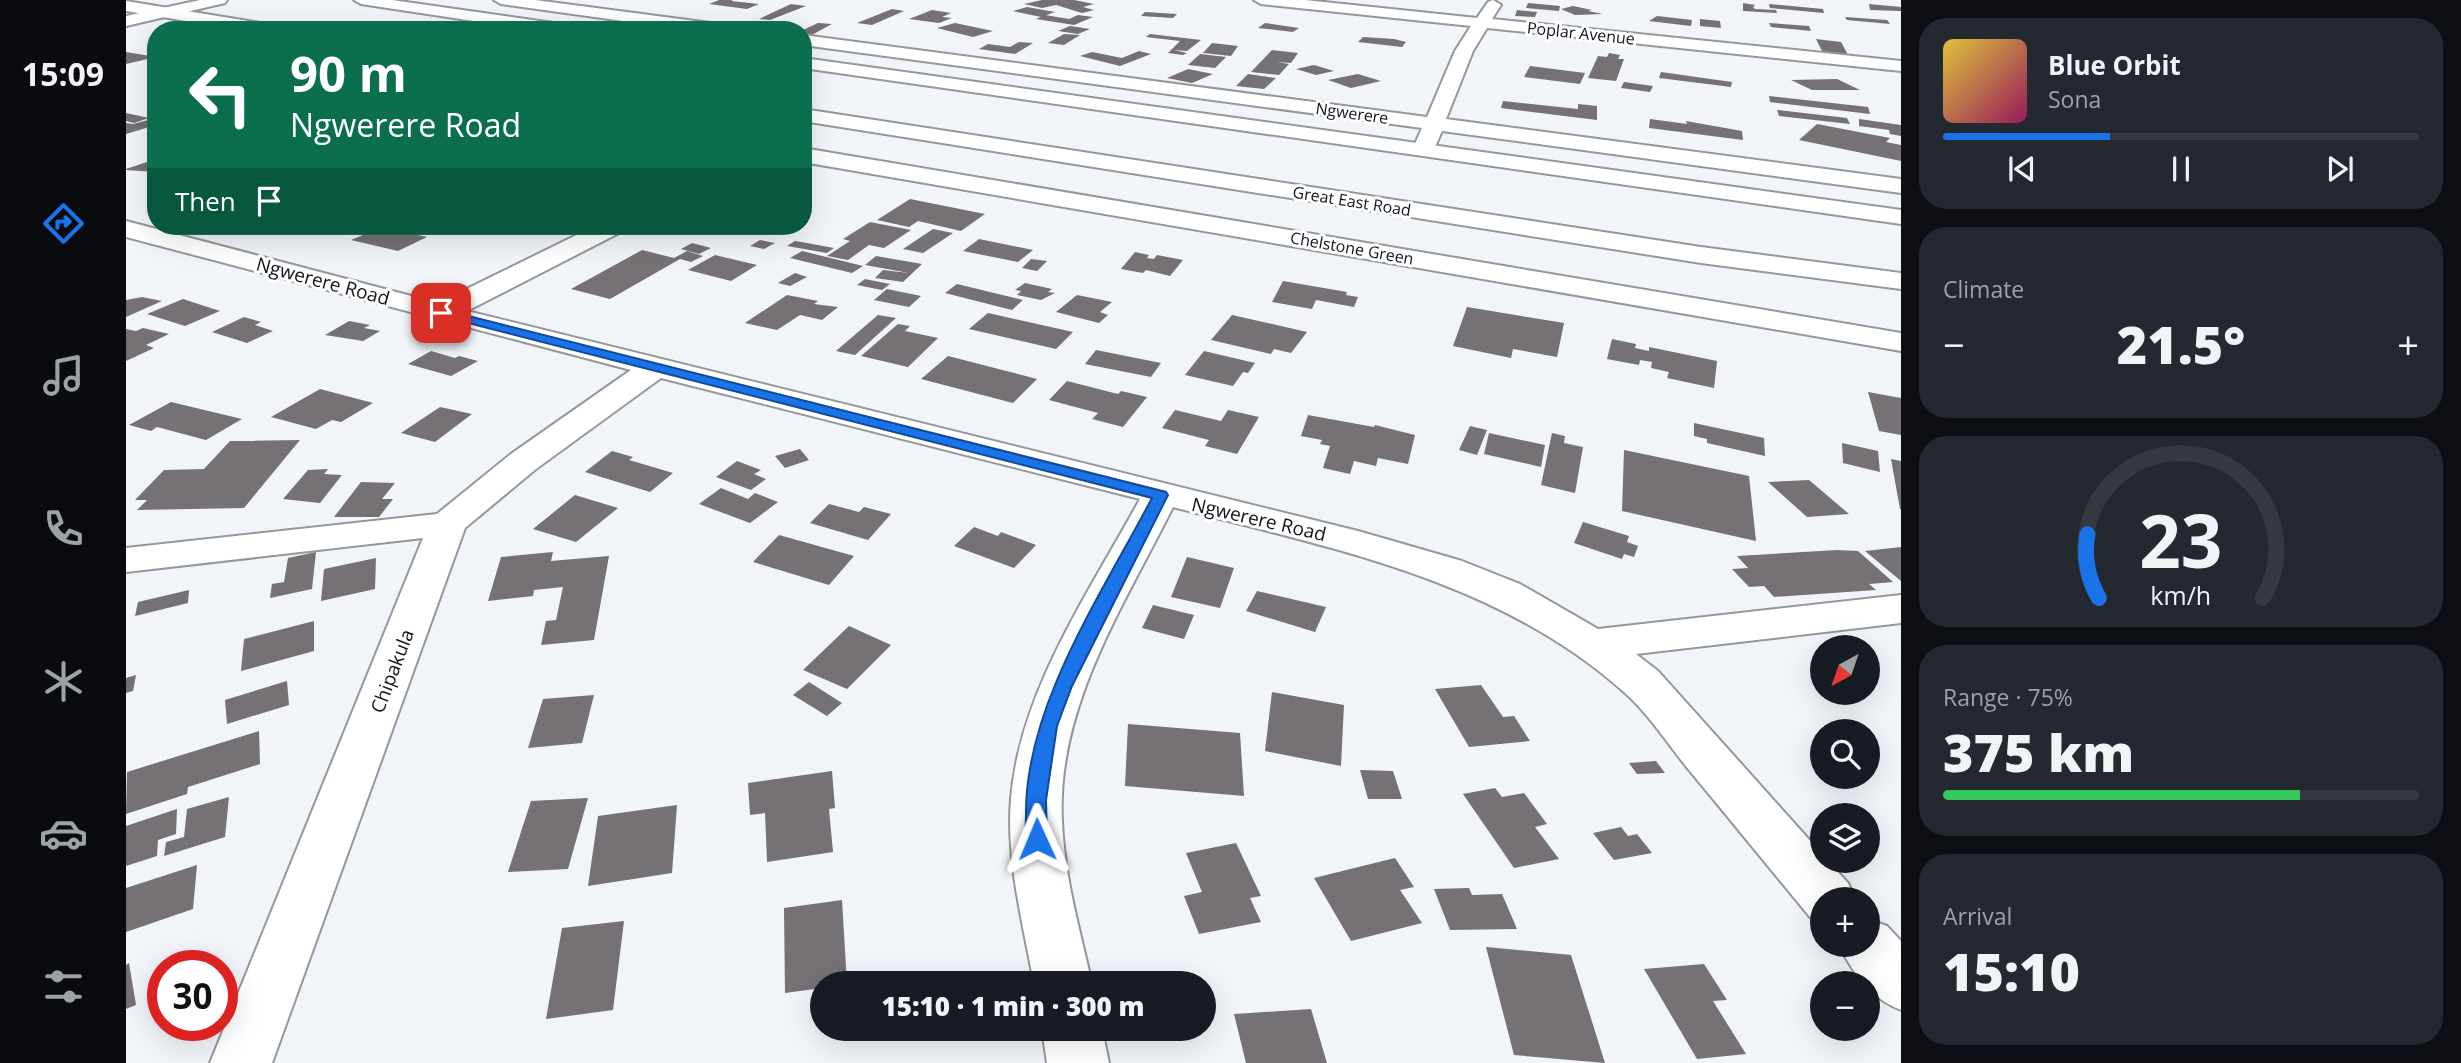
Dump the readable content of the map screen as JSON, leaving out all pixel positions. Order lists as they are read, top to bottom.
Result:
{
  "streets": {
    "street": [
      "Poplar Avenue",
      "Ngwerere",
      "Great East Road",
      "Chelstone Green",
      "Ngwerere Road",
      "Chipakula"
    ]
  },
  "crossings": [
    ["Ngwerere Road", "Chipakula"]
  ],
  "north": "bottom left",
  "page": {
    "tabs": "15:09",
    "turn": ["90 m", "Ngwerere Road"],
    "song": ["Blue Orbit", "Sona"],
    "then": "Then",
    "tile": [
      "Climate",
      ["Range · 75%", "375 km"],
      ["Arrival", "15:10"]
    ],
    "heat": ["−", "21.5°", "+"],
    "map_buttons": ["+", "−"],
    "limit": "30",
    "trip": "15:10 · 1 min · 300 m",
    "gauge": ["23", "km/h"]
  }
}
